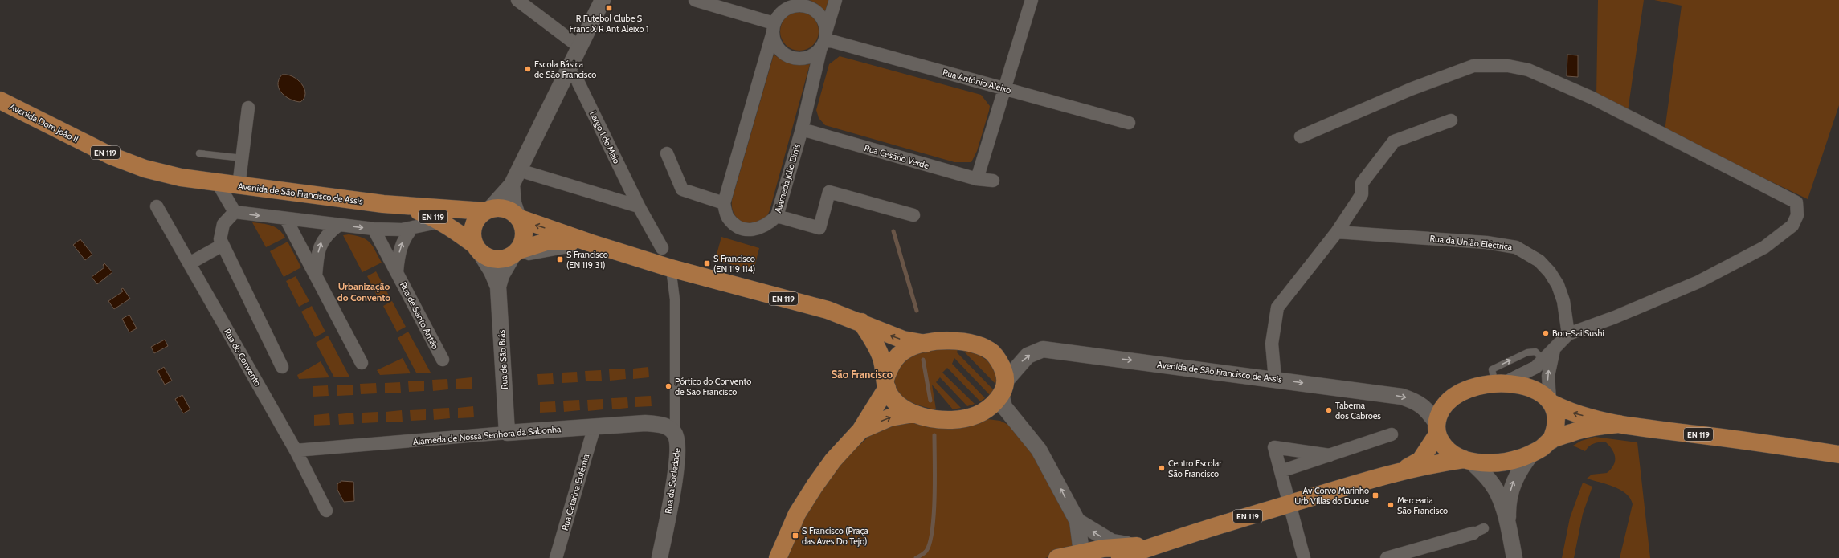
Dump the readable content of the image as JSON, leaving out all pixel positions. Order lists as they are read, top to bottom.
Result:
{
  "streets": {
    "main road": ["Avenida Dom João II", "EN 119", "Avenida de São Francisco de Assis"],
    "street": [
      "Rua António Aleixo",
      "Largo 1 de Maio",
      "Rua Cesário Verde",
      "Alameda Júlio Dinis",
      "Rua da União Eléctrica",
      "Rua de Santo Antão",
      "Rua do Convento",
      "Rua de São Brás",
      "Alameda de Nossa Senhora da Sabonha",
      "Rua da Sociedade",
      "Rua Catarina Eufémia"
    ]
  },
  "crossings": [
    ["Rua António Aleixo", "Alameda Júlio Dinis"],
    ["Avenida Dom João II", "Avenida de São Francisco de Assis"],
    ["EN 119", "Avenida de São Francisco de Assis"],
    ["Rua Cesário Verde", "Alameda Júlio Dinis"],
    ["Avenida de São Francisco de Assis", "Rua de São Brás"],
    ["Avenida de São Francisco de Assis", "Rua da Sociedade"],
    ["Rua do Convento", "Alameda de Nossa Senhora da Sabonha"],
    ["Rua de São Brás", "Alameda de Nossa Senhora da Sabonha"],
    ["Alameda de Nossa Senhora da Sabonha", "Rua da Sociedade"],
    ["Alameda de Nossa Senhora da Sabonha", "Rua Catarina Eufémia"]
  ],
  "districts": ["Urbanização do Convento", "São Francisco"],
  "places": {
    "transit": [
      "R Futebol Clube S Franc X R Ant Aleixo 1",
      "S Francisco (EN 119 31)",
      "S Francisco (EN 119 114)",
      "Av Corvo Marinho Urb Villas do Duque",
      "S Francisco (Praça das Aves Do Tejo)"
    ],
    "other": [
      "Escola Básica de São Francisco",
      "Bon-Sai Sushi",
      "Pórtico do Convento de São Francisco",
      "Taberna dos Cabrões",
      "Centro Escolar São Francisco",
      "Mercearia São Francisco"
    ]
  }
}
